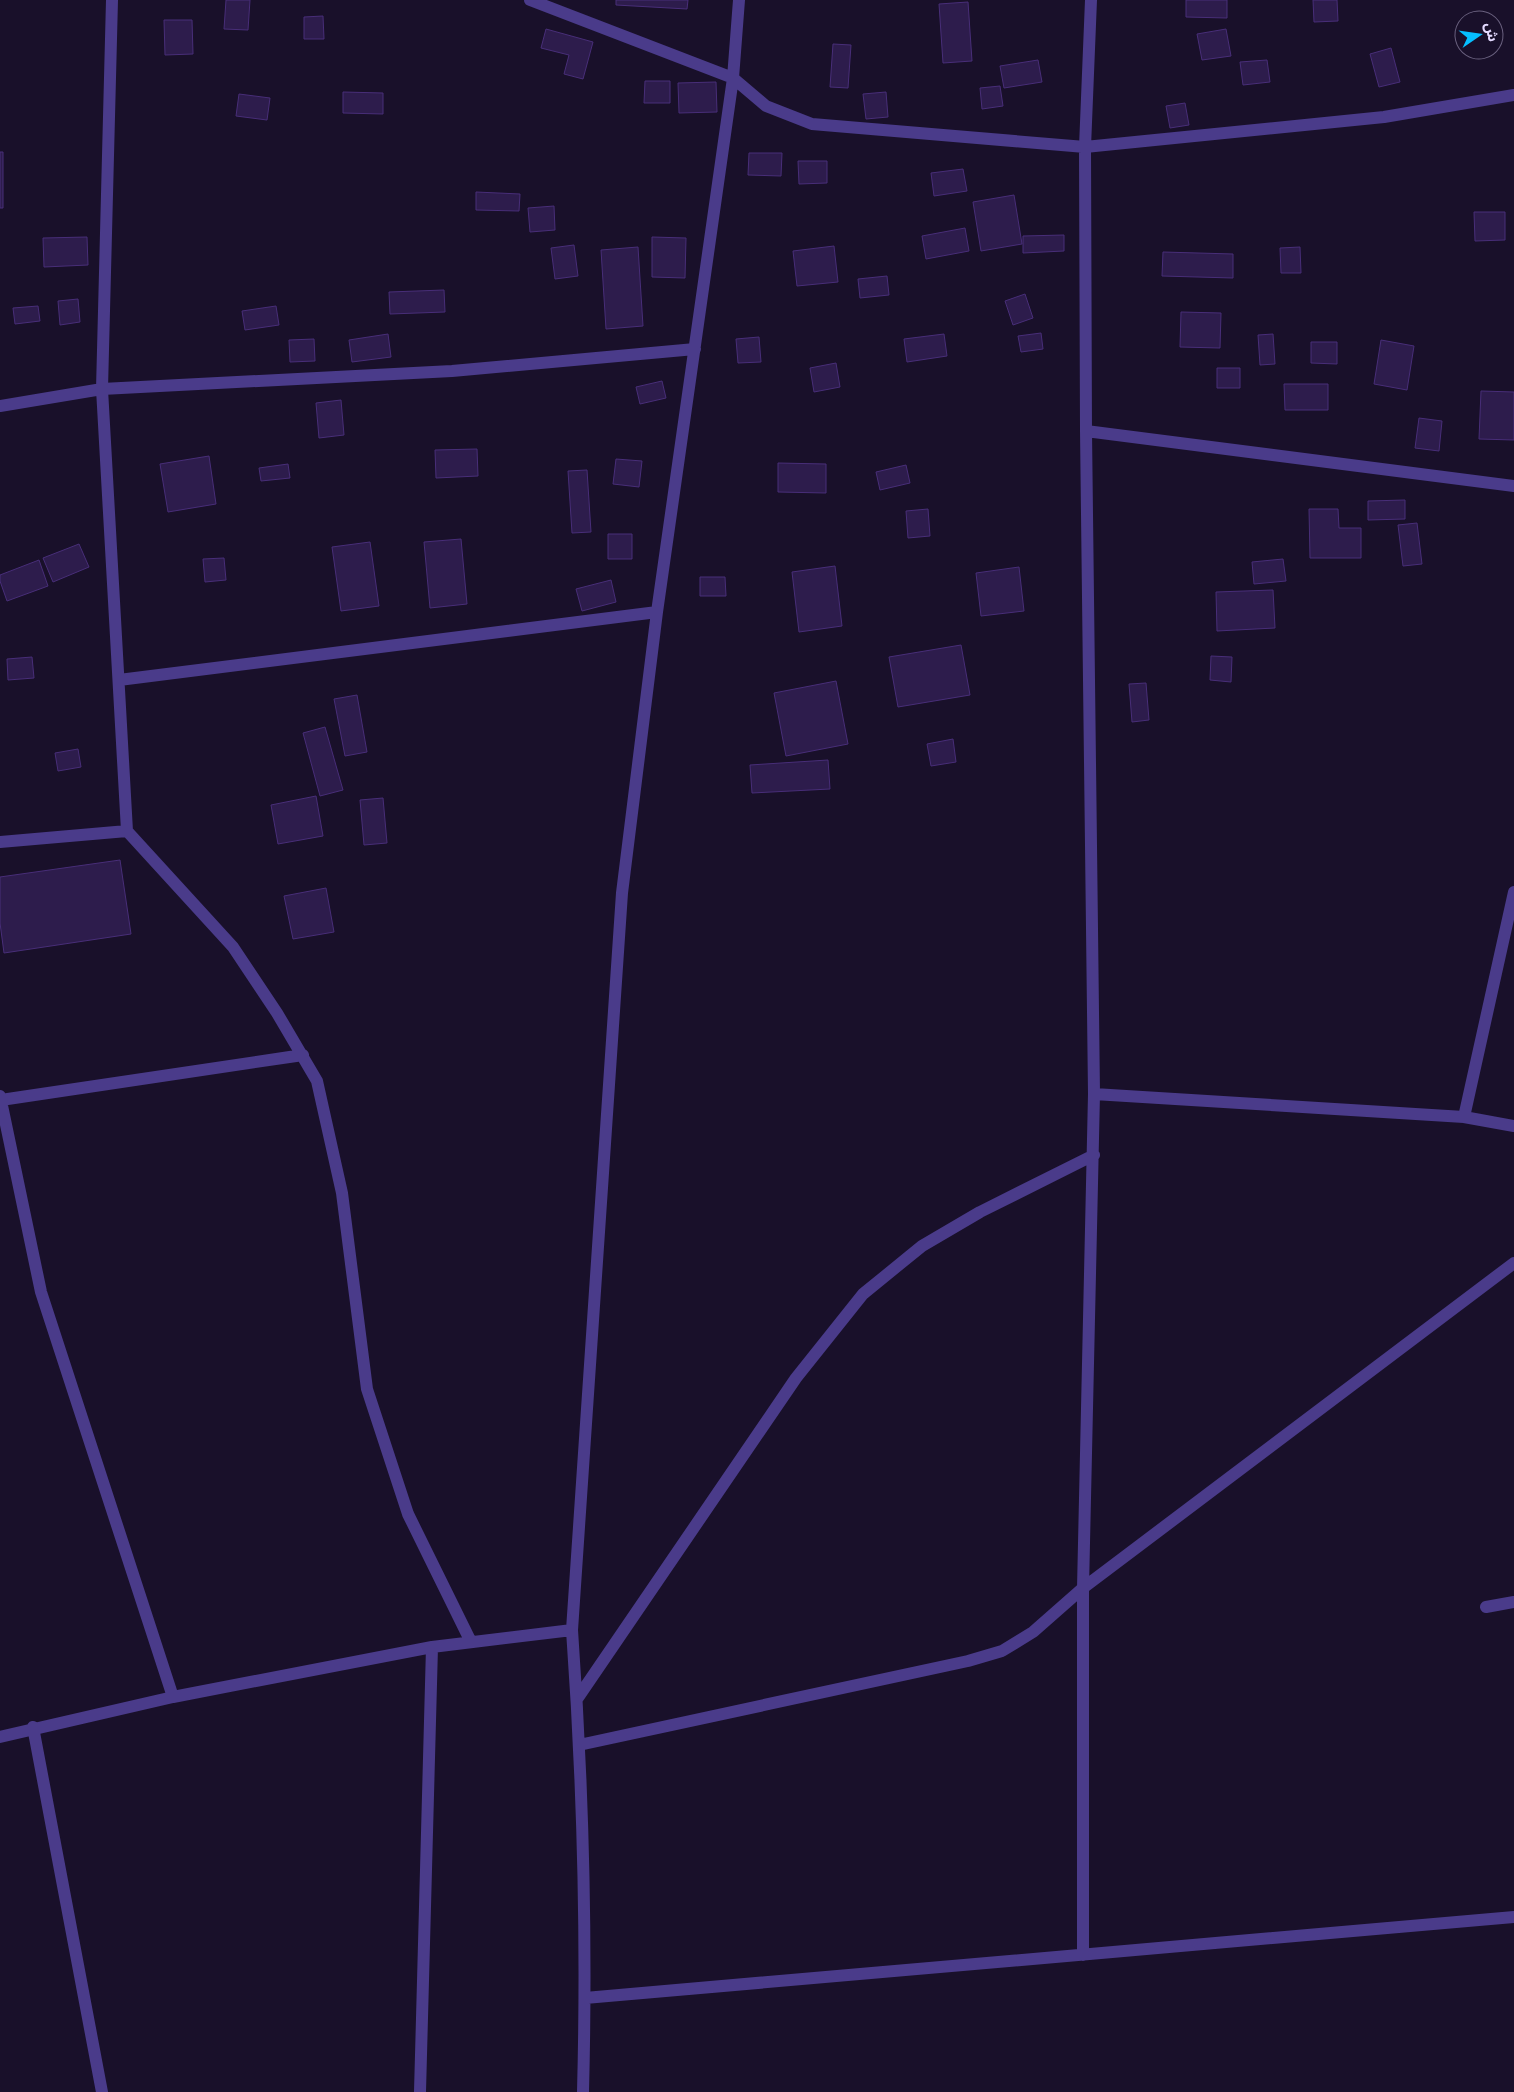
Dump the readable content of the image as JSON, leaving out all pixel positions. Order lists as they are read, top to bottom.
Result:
{
  "north": "right"
}
